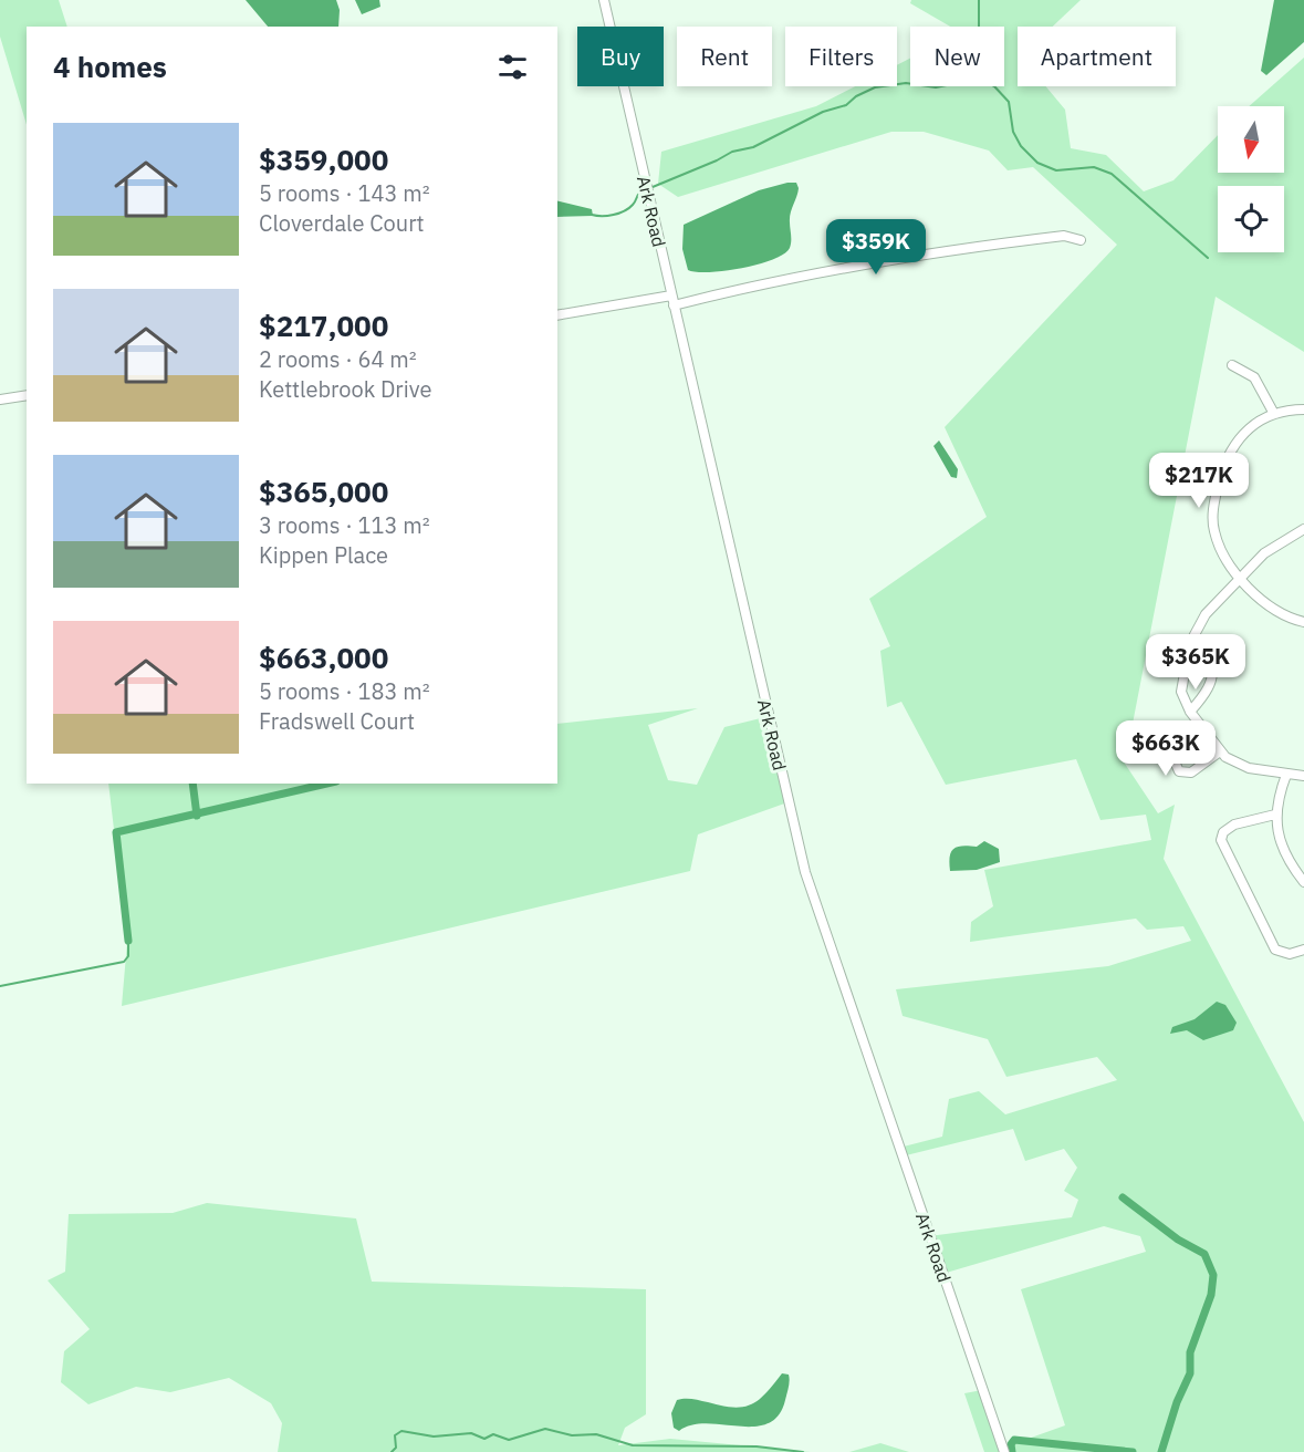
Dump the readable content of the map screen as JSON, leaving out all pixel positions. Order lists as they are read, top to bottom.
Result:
{
  "streets": {
    "street": ["Ark Road"]
  },
  "north": "bottom",
  "page": {
    "chip": [
      "Buy",
      "Rent",
      "Filters",
      "New",
      "Apartment"
    ],
    "heading": "4 homes",
    "list": [
      {
        "name": "$359,000",
        "note": "5 rooms · 143 m² · Cloverdale Court"
      },
      {
        "name": "$217,000",
        "note": "2 rooms · 64 m² · Kettlebrook Drive"
      },
      {
        "name": "$365,000",
        "note": "3 rooms · 113 m² · Kippen Place"
      },
      {
        "name": "$663,000",
        "note": "5 rooms · 183 m² · Fradswell Court"
      }
    ],
    "price": [
      "$359K",
      "$217K",
      "$365K",
      "$663K"
    ]
  }
}
